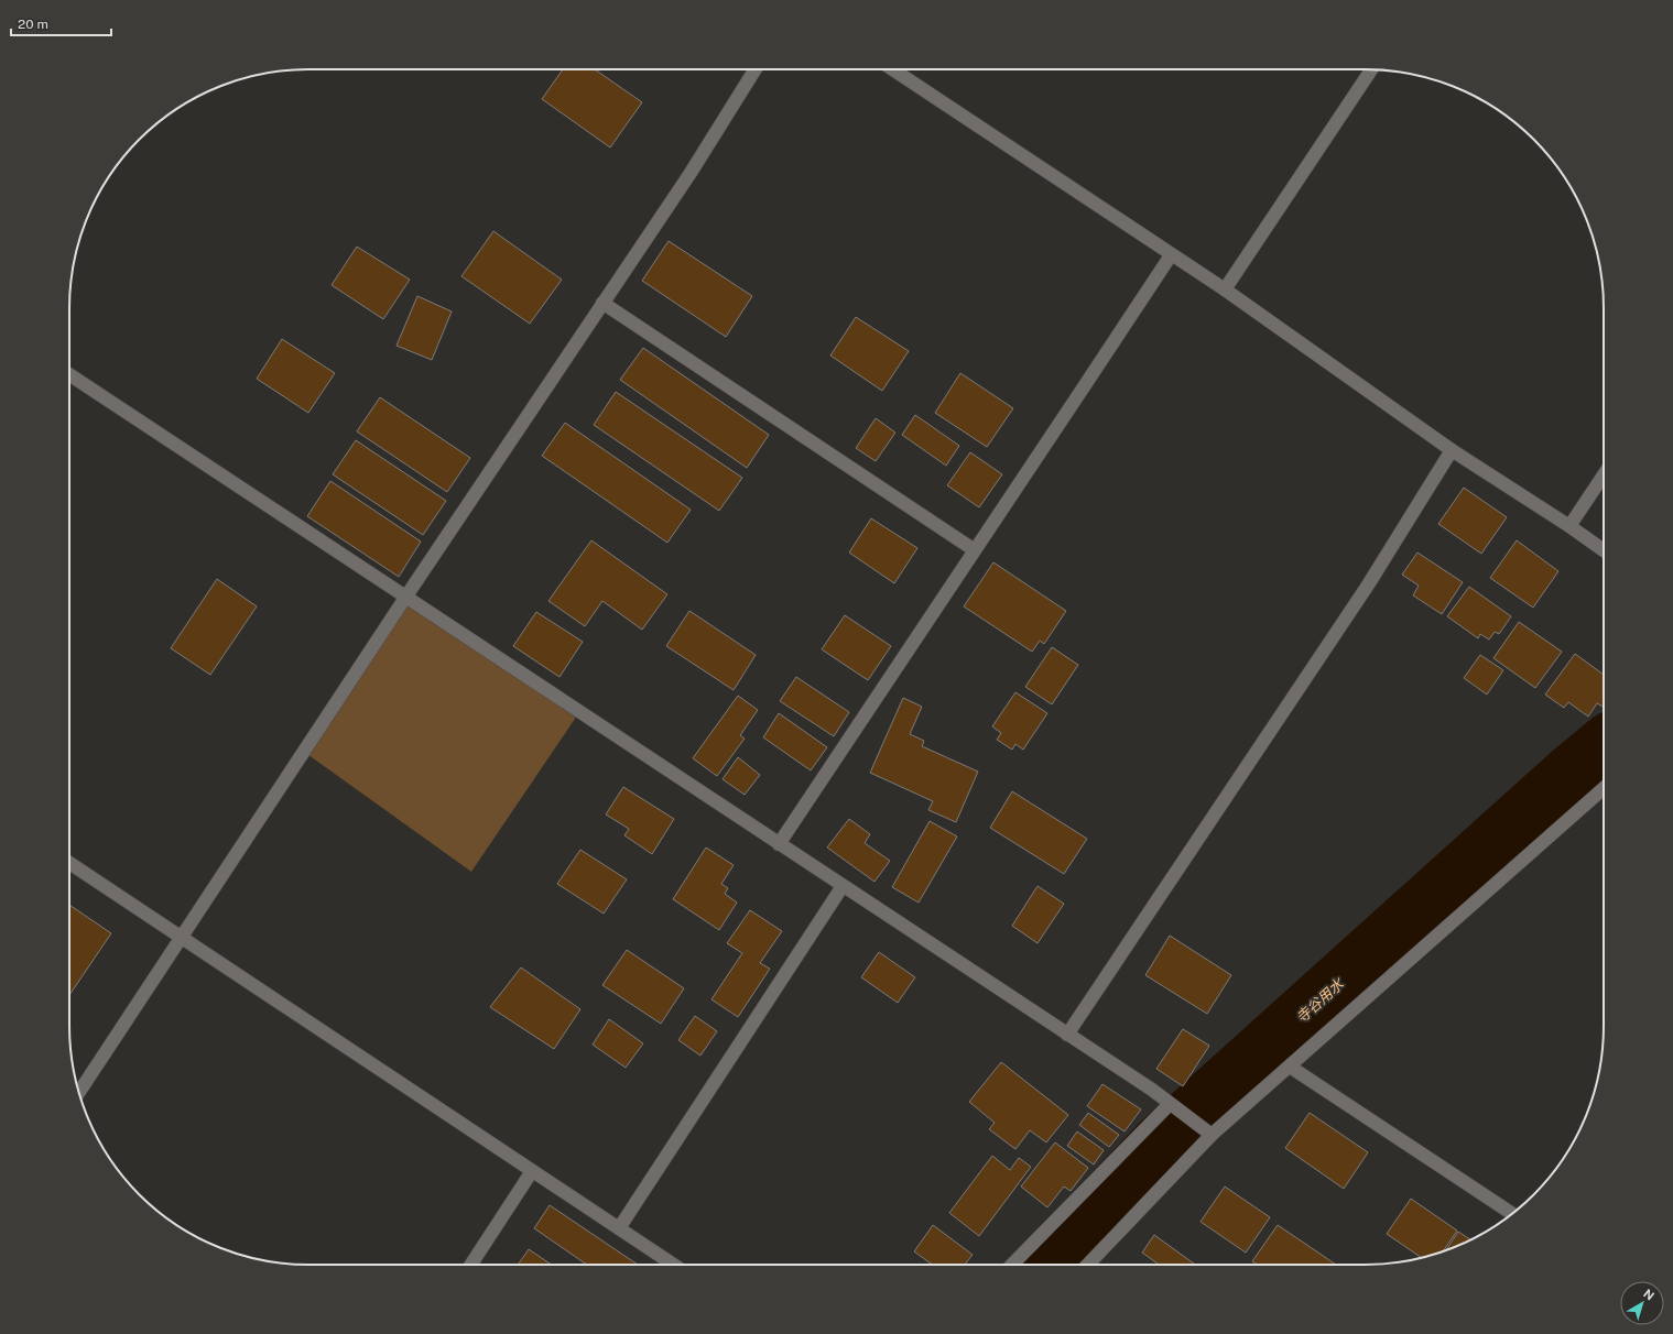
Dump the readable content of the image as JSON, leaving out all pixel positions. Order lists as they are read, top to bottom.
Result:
{
  "water": ["寺谷用水"],
  "scale_bar": "20 m",
  "north": "top right"
}
